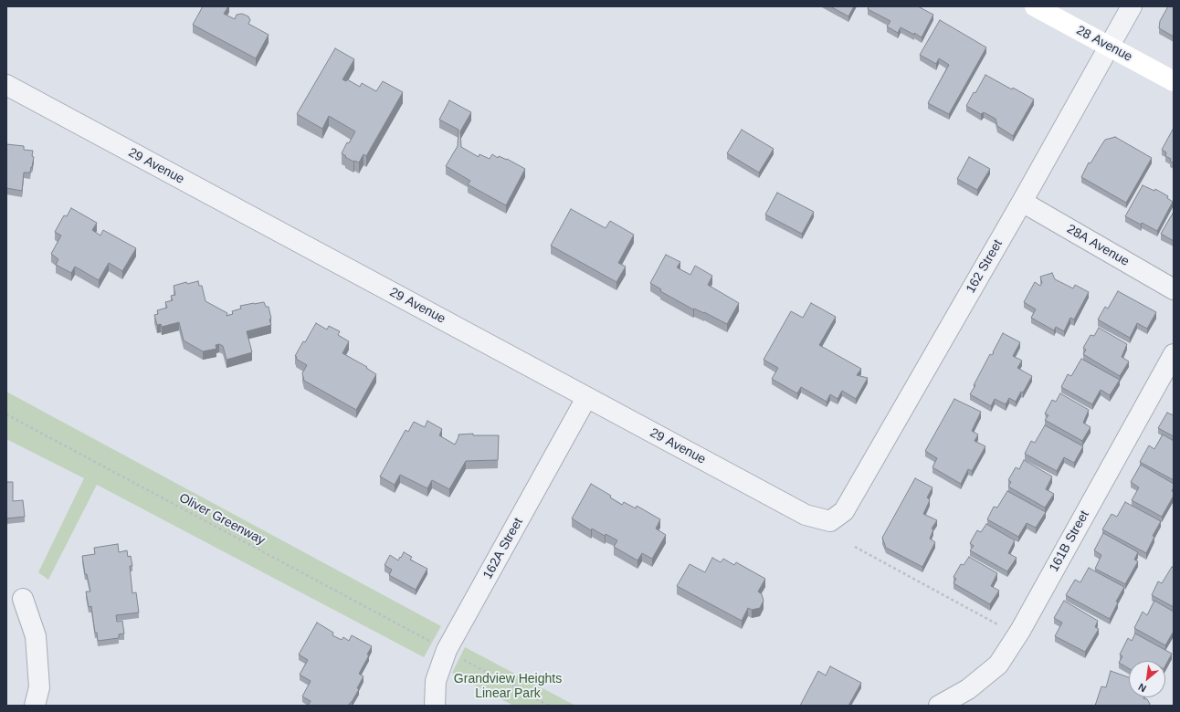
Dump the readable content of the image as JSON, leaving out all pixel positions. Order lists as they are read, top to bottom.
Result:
{
  "streets": {
    "street": [
      "28 Avenue",
      "29 Avenue",
      "28A Avenue",
      "162 Street",
      "161B Street",
      "162A Street"
    ],
    "path": ["Oliver Greenway"]
  },
  "crossings": [
    ["28 Avenue", "162 Street"],
    ["29 Avenue", "162 Street"],
    ["29 Avenue", "162A Street"],
    ["28A Avenue", "162 Street"]
  ],
  "parks": ["Grandview Heights Linear Park"],
  "north": "bottom left"
}
